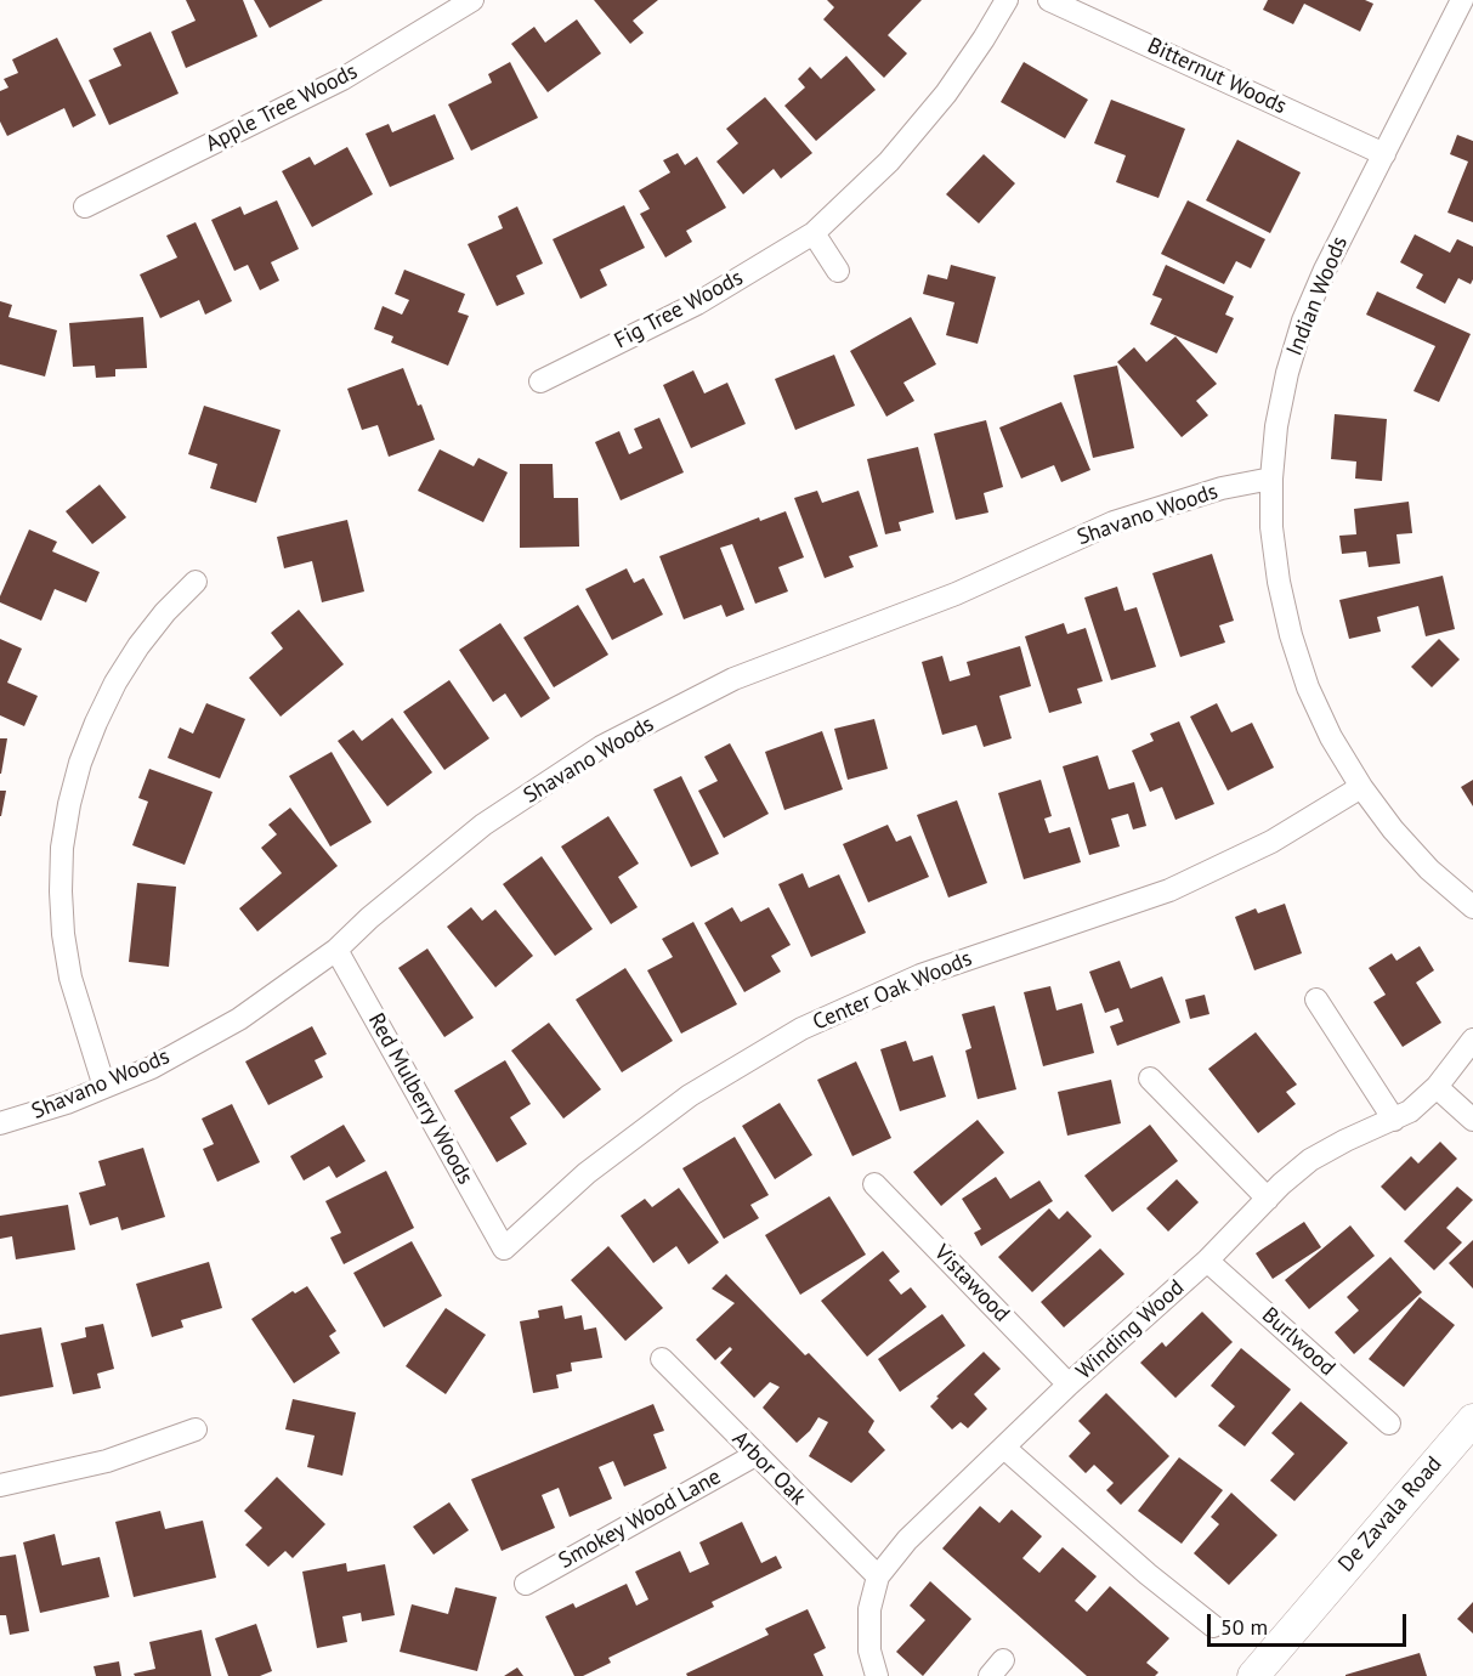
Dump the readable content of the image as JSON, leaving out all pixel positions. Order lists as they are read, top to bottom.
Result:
{
  "streets": {
    "main road": ["De Zavala Road"],
    "street": [
      "Bitternut Woods",
      "Apple Tree Woods",
      "Indian Woods",
      "Fig Tree Woods",
      "Shavano Woods",
      "Center Oak Woods",
      "Red Mulberry Woods",
      "Vistawood",
      "Winding Wood",
      "Burlwood",
      "Arbor Oak",
      "Smokey Wood Lane"
    ]
  },
  "crossings": [
    ["Bitternut Woods", "Indian Woods"],
    ["Indian Woods", "Shavano Woods"],
    ["Indian Woods", "Center Oak Woods"],
    ["Shavano Woods", "Red Mulberry Woods"],
    ["Center Oak Woods", "Red Mulberry Woods"],
    ["Vistawood", "Winding Wood"],
    ["Winding Wood", "Burlwood"],
    ["Winding Wood", "Arbor Oak"],
    ["Arbor Oak", "Smokey Wood Lane"]
  ],
  "scale_bar": "50 m"
}
